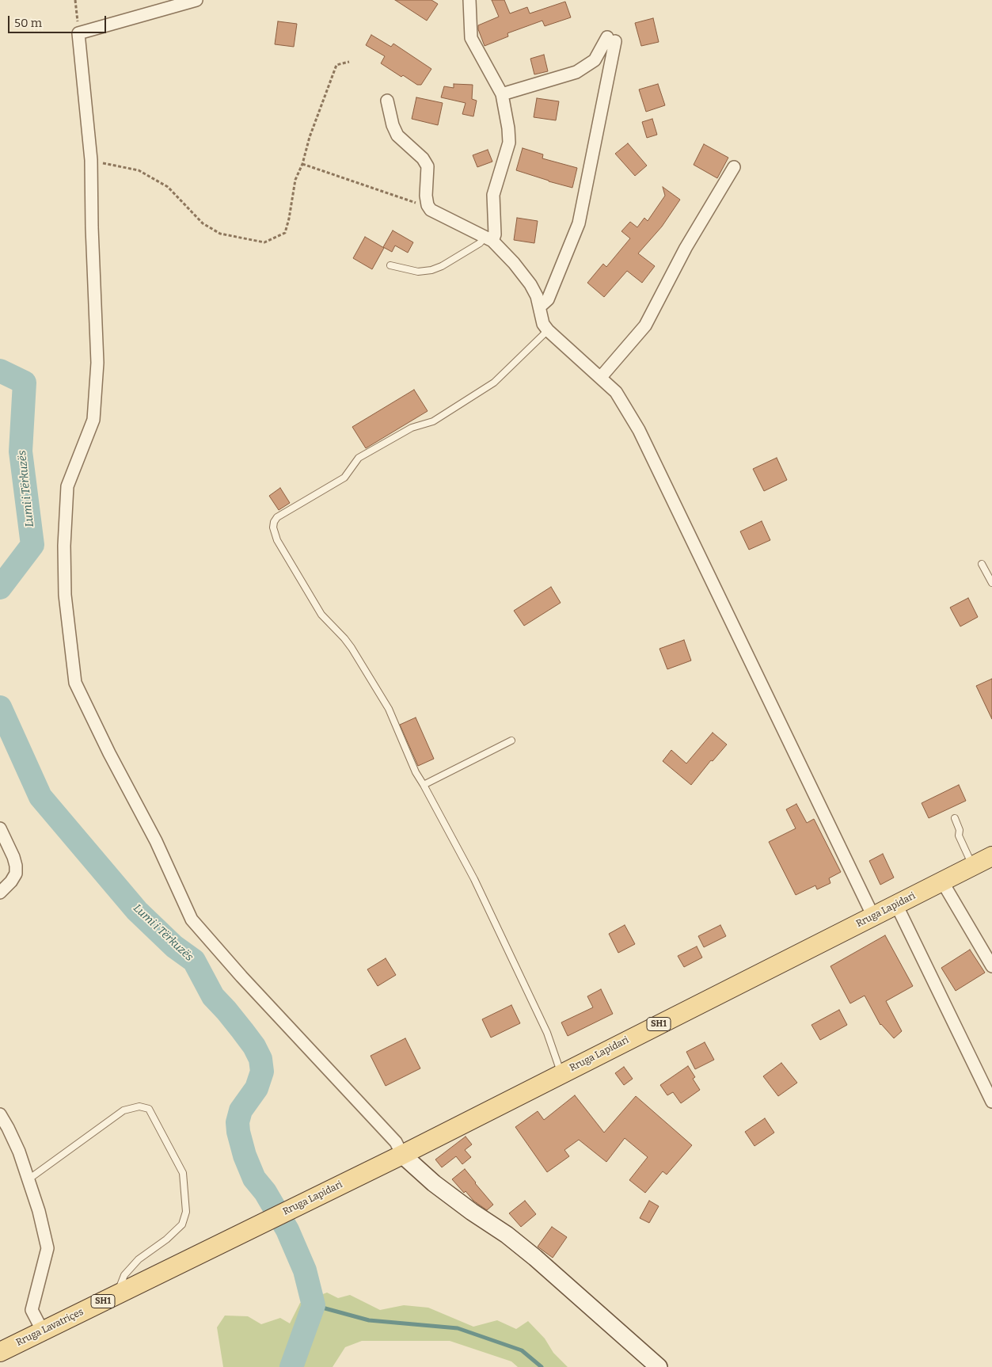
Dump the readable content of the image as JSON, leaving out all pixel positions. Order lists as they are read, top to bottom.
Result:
{
  "streets": {
    "main road": ["Rruga Lapidari", "SH1", "Rruga Lavatriçes"]
  },
  "crossings": [
    ["Rruga Lapidari", "Rruga Lavatriçes"]
  ],
  "water": ["Lumi i Tërkuzës"],
  "scale_bar": "50 m"
}
